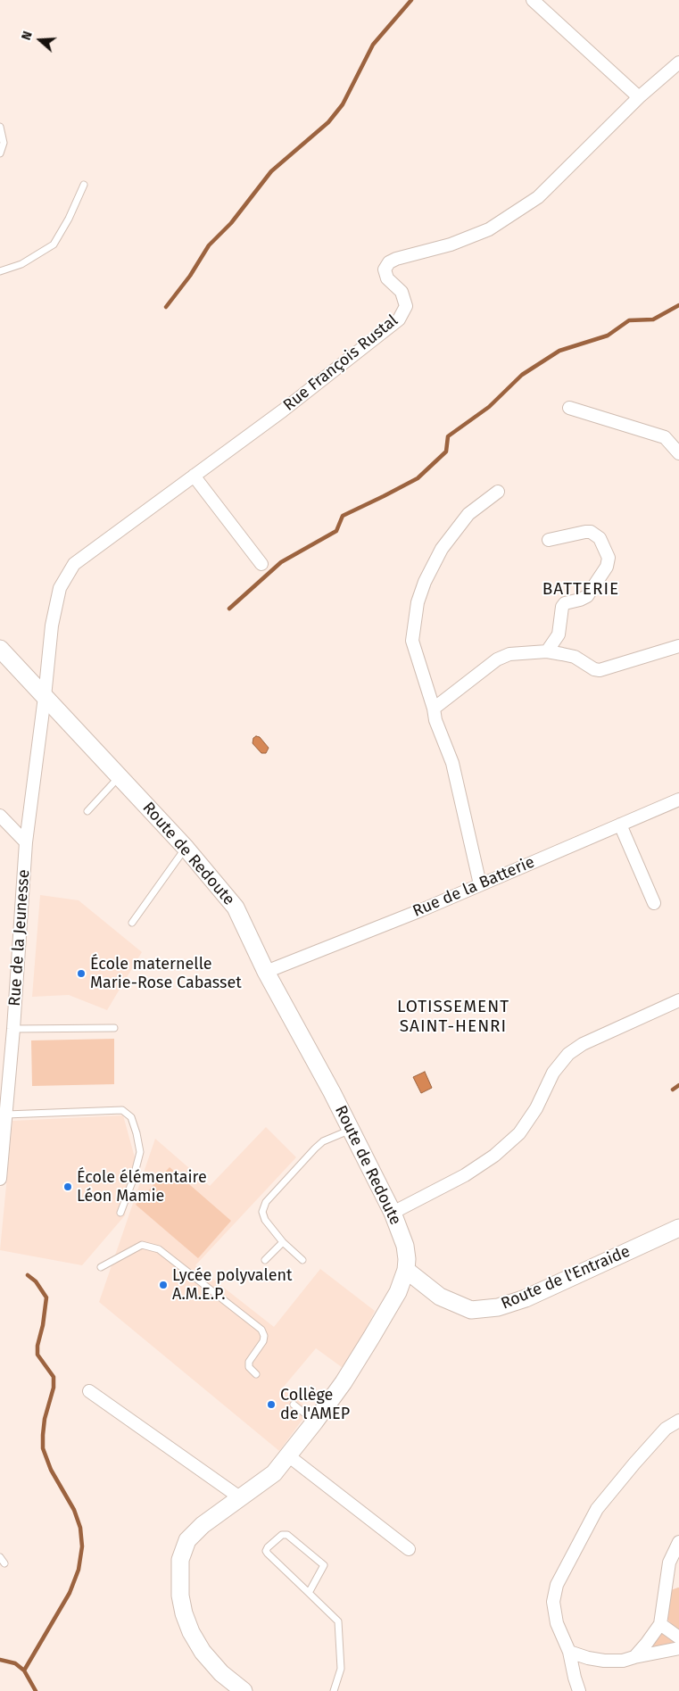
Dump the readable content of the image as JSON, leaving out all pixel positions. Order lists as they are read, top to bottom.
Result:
{
  "streets": {
    "main road": ["Route de Redoute", "Route de l'Entraide"],
    "street": ["Rue François Rustal", "Rue de la Batterie", "Rue de la Jeunesse"]
  },
  "crossings": [
    ["Rue François Rustal", "Route de Redoute"],
    ["Rue François Rustal", "Rue de la Jeunesse"],
    ["Route de Redoute", "Rue de la Batterie"],
    ["Route de Redoute", "Rue de la Jeunesse"],
    ["Route de Redoute", "Route de l'Entraide"]
  ],
  "districts": ["BATTERIE", "LOTISSEMENT SAINT-HENRI"],
  "places": [
    "École maternelle Marie-Rose Cabasset",
    "École élémentaire Léon Mamie",
    "Lycée polyvalent A.M.E.P.",
    "Collège de l'AMEP"
  ],
  "north": "left"
}
